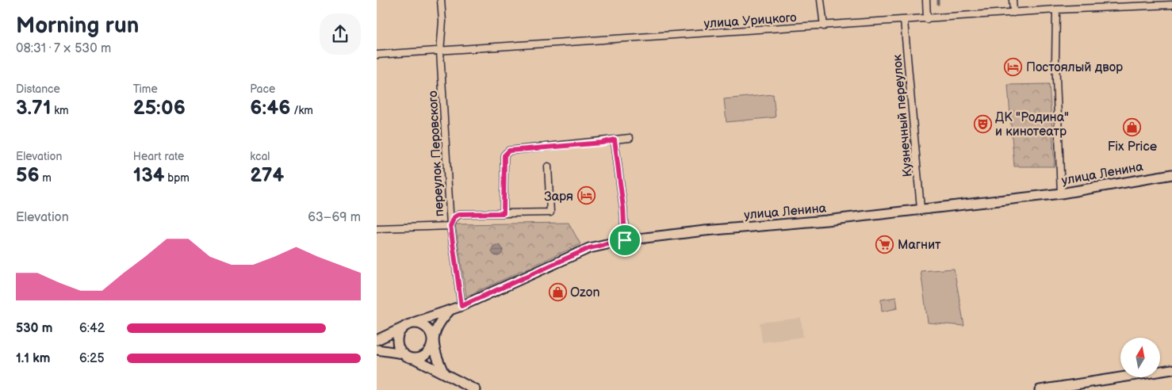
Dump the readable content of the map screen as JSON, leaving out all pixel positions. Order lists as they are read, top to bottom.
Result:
{
  "streets": {
    "main road": ["улица Ленина"],
    "street": ["улица Урицкого", "Кузнечный переулок", "переулок Перовского"]
  },
  "crossings": [
    ["улица Урицкого", "Кузнечный переулок"],
    ["улица Урицкого", "переулок Перовского"],
    ["Кузнечный переулок", "улица Ленина"],
    ["переулок Перовского", "улица Ленина"]
  ],
  "places": {
    "hotel": ["Постоялый двор", "Заря"],
    "theatre": ["ДК \"Родина\" и кинотеатр"],
    "shop": ["Fix Price", "Ozon"],
    "supermarket": ["Магнит"]
  },
  "north": "top",
  "page": {
    "heading": ["Morning run", "08:31 · 7 × 530 m"],
    "stats": [
      ["Distance", "3.71 km"],
      ["Time", "25:06"],
      ["Pace", "6:46 /km"],
      ["Elevation", "56 m"],
      ["Heart rate", "134 bpm"],
      ["kcal", "274"]
    ],
    "chart": ["Elevation", "63–69 m"],
    "list": [
      {
        "name": "530 m",
        "note": "6:42"
      },
      {
        "name": "1.1 km",
        "note": "6:25"
      }
    ]
  }
}
